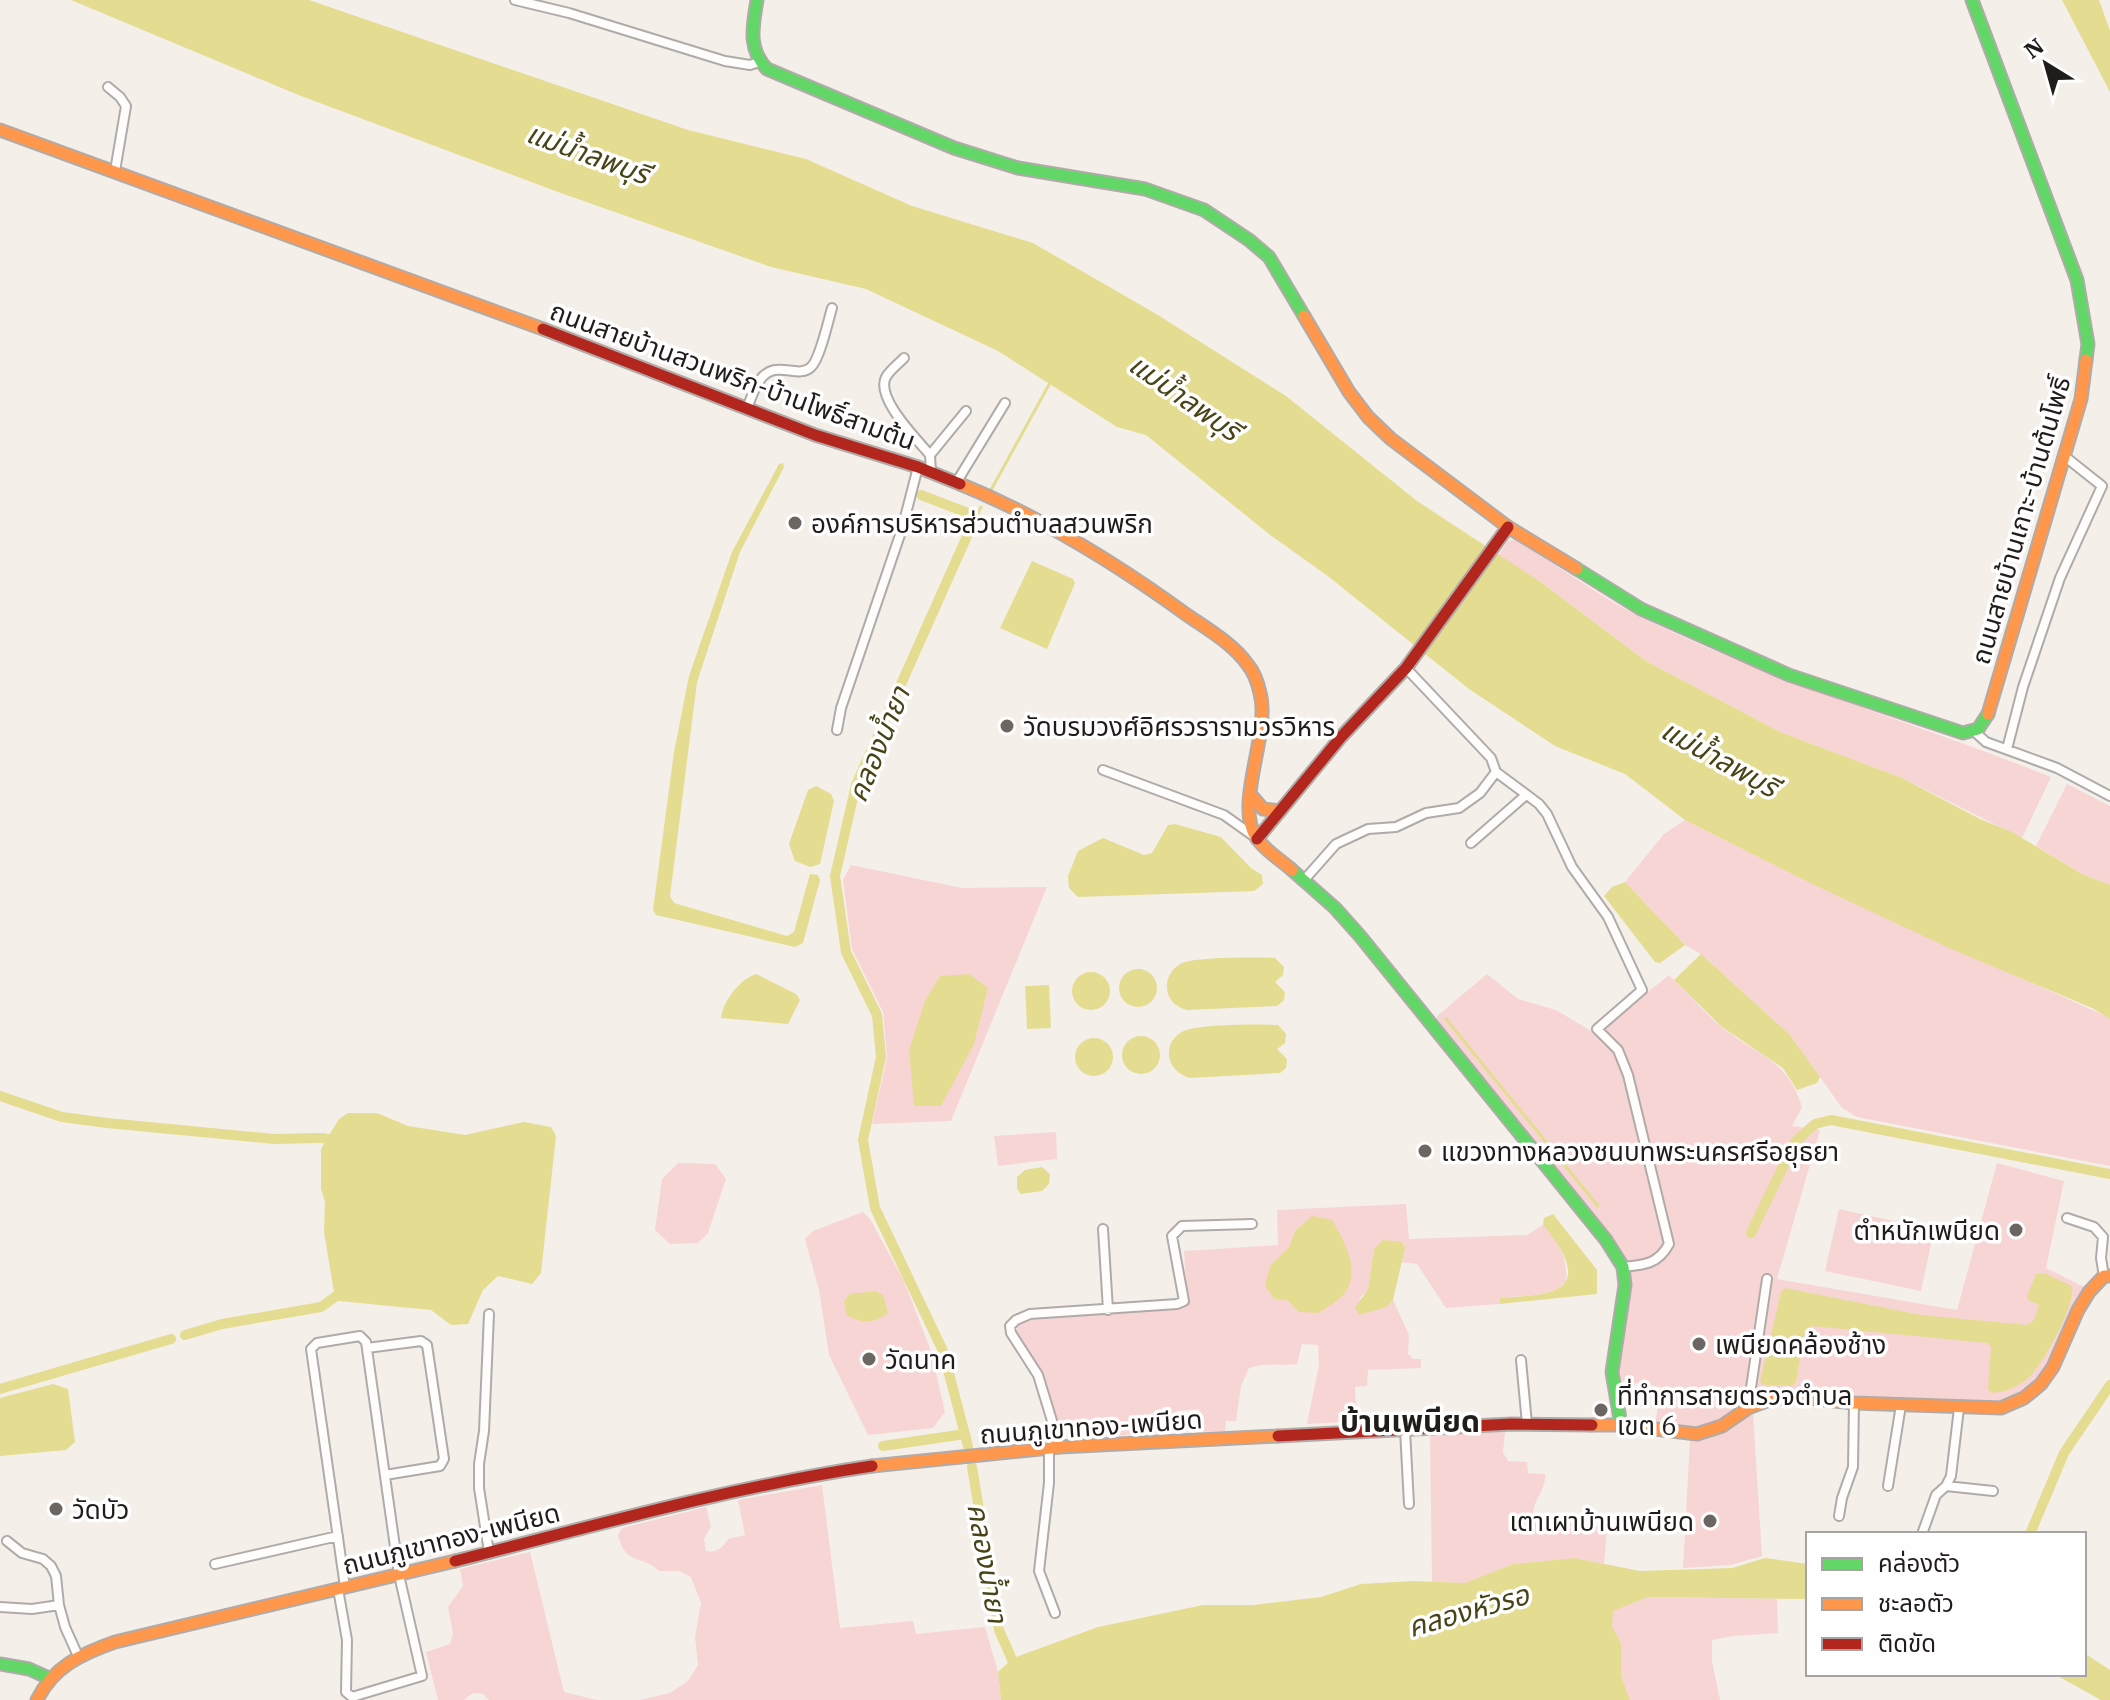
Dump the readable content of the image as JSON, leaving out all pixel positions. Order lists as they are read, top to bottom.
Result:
{
  "streets": {
    "street": ["ถนนสายบ้านสวนพริก-บ้านโพธิ์สามต้น", "ถนนสายบ้านเกาะ-บ้านต้นโพธิ์", "ถนนภูเขาทอง-เพนียด"]
  },
  "districts": ["บ้านเพนียด"],
  "water": ["แม่น้ำลพบุรี", "คลองน้ำยา", "คลองหัวรอ"],
  "places": [
    "องค์การบริหารส่วนตำบลสวนพริก",
    "วัดบรมวงศ์อิศรวรารามวรวิหาร",
    "แขวงทางหลวงชนบทพระนครศรีอยุธยา",
    "ตำหนักเพนียด",
    "เพนียดคล้องช้าง",
    "วัดนาค",
    "ที่ทำการสายตรวจตำบล เขต 6",
    "วัดบัว",
    "เตาเผาบ้านเพนียด"
  ],
  "legend": ["คล่องตัว", "ชะลอตัว", "ติดขัด"],
  "north": "top left"
}
